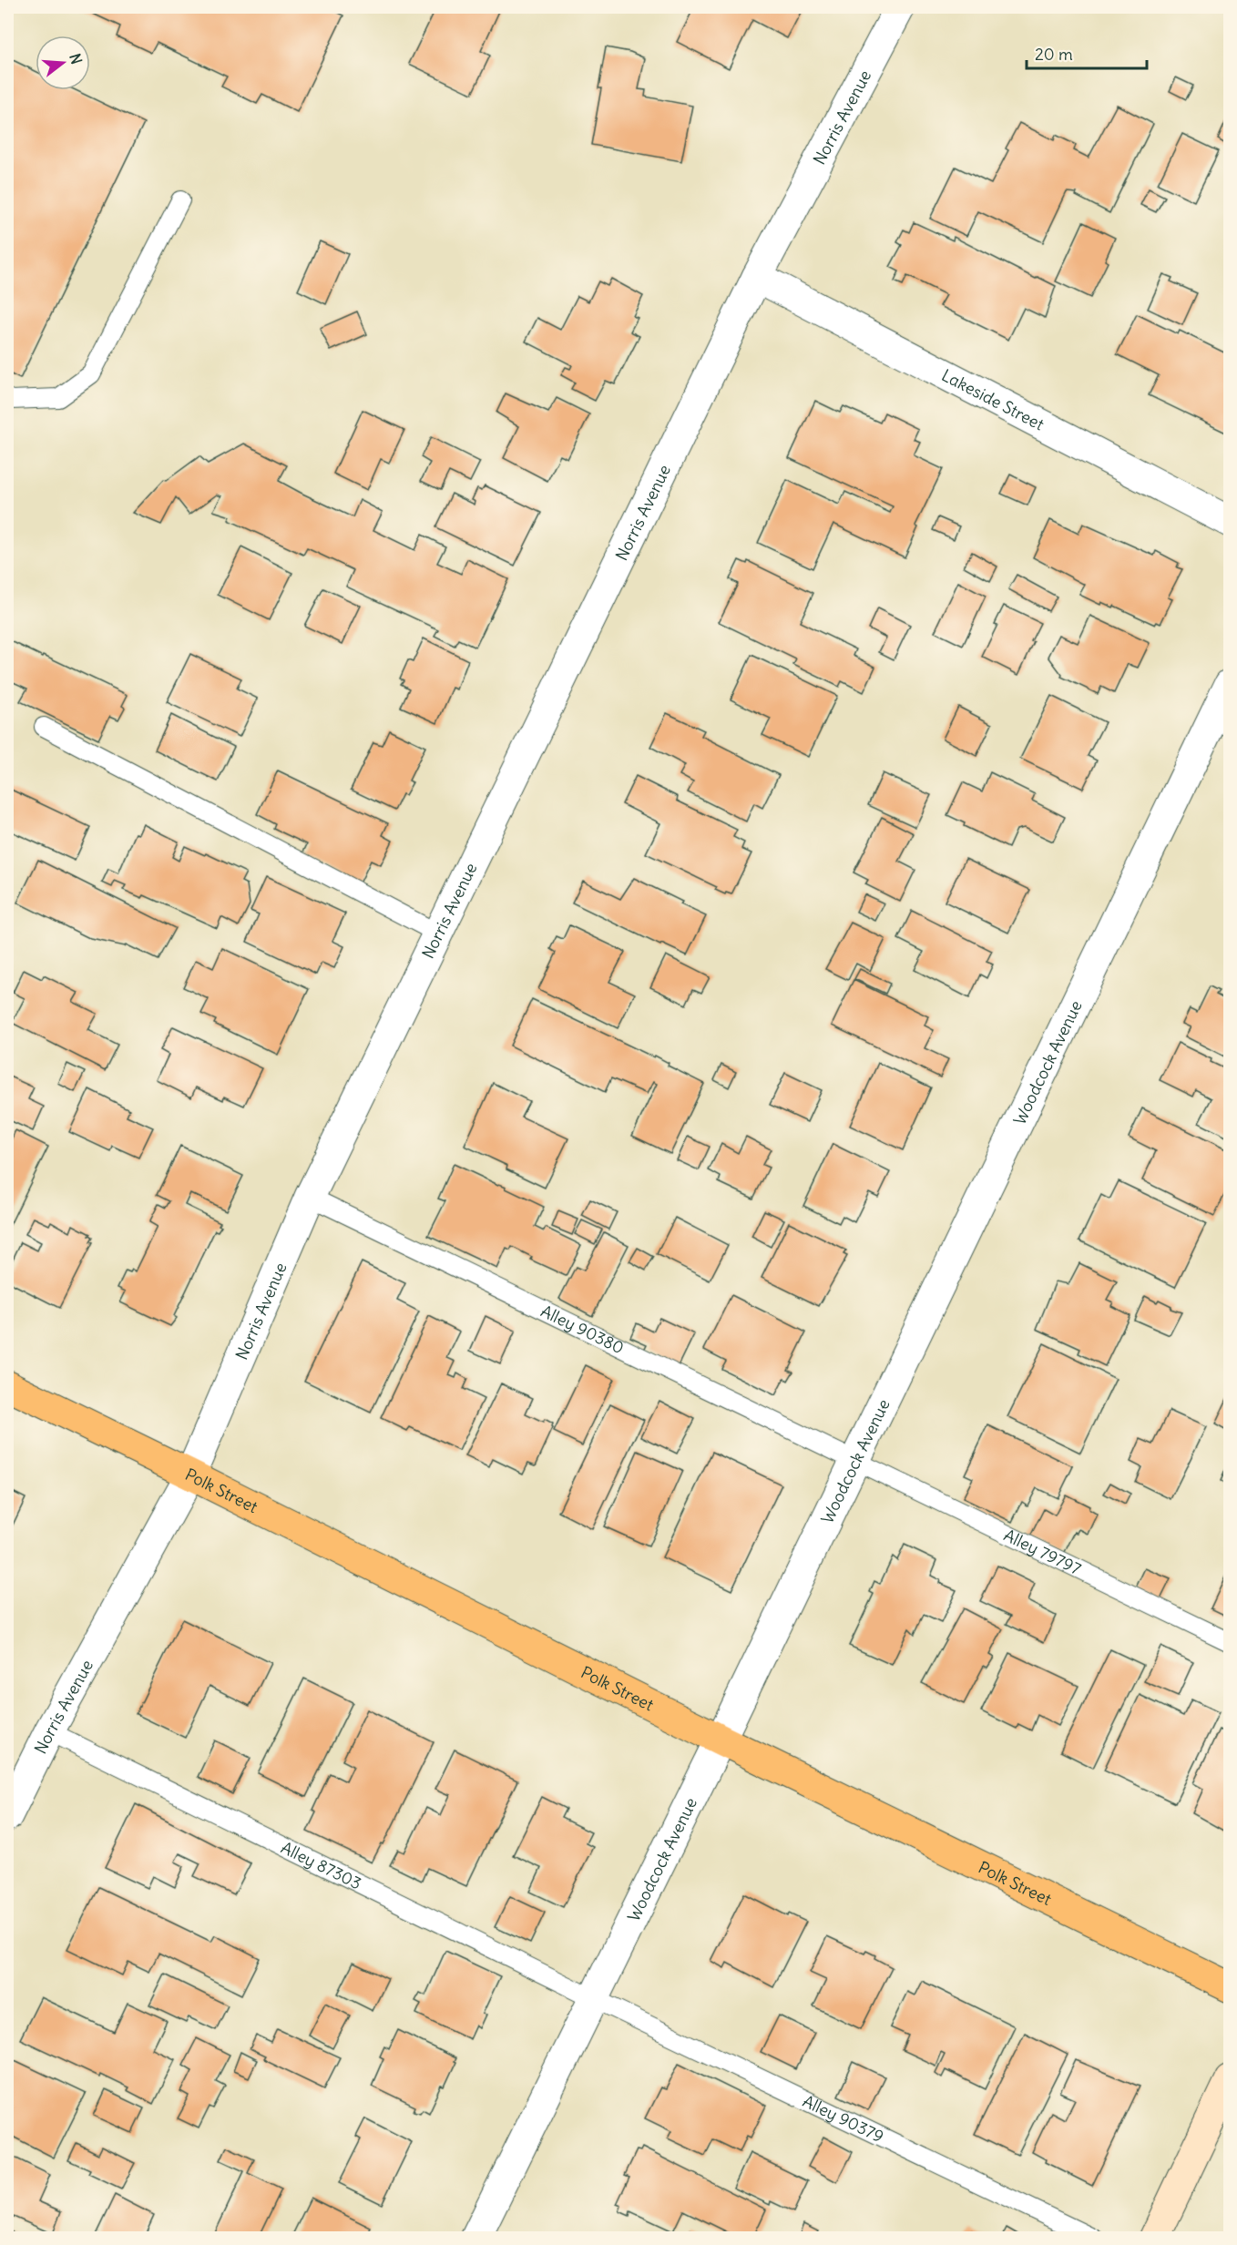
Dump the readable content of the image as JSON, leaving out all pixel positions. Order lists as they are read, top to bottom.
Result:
{
  "streets": {
    "main road": ["Polk Street"],
    "street": ["Norris Avenue", "Lakeside Street", "Woodcock Avenue"],
    "lane": [
      "Alley 90380",
      "Alley 79797",
      "Alley 87303",
      "Alley 90379"
    ]
  },
  "crossings": [
    ["Norris Avenue", "Lakeside Street"],
    ["Norris Avenue", "Alley 90380"],
    ["Norris Avenue", "Polk Street"],
    ["Norris Avenue", "Alley 87303"],
    ["Woodcock Avenue", "Alley 90380"],
    ["Woodcock Avenue", "Polk Street"],
    ["Woodcock Avenue", "Alley 79797"],
    ["Woodcock Avenue", "Alley 87303"],
    ["Woodcock Avenue", "Alley 90379"],
    ["Alley 90380", "Alley 79797"],
    ["Alley 87303", "Alley 90379"]
  ],
  "scale_bar": "20 m",
  "north": "right"
}
